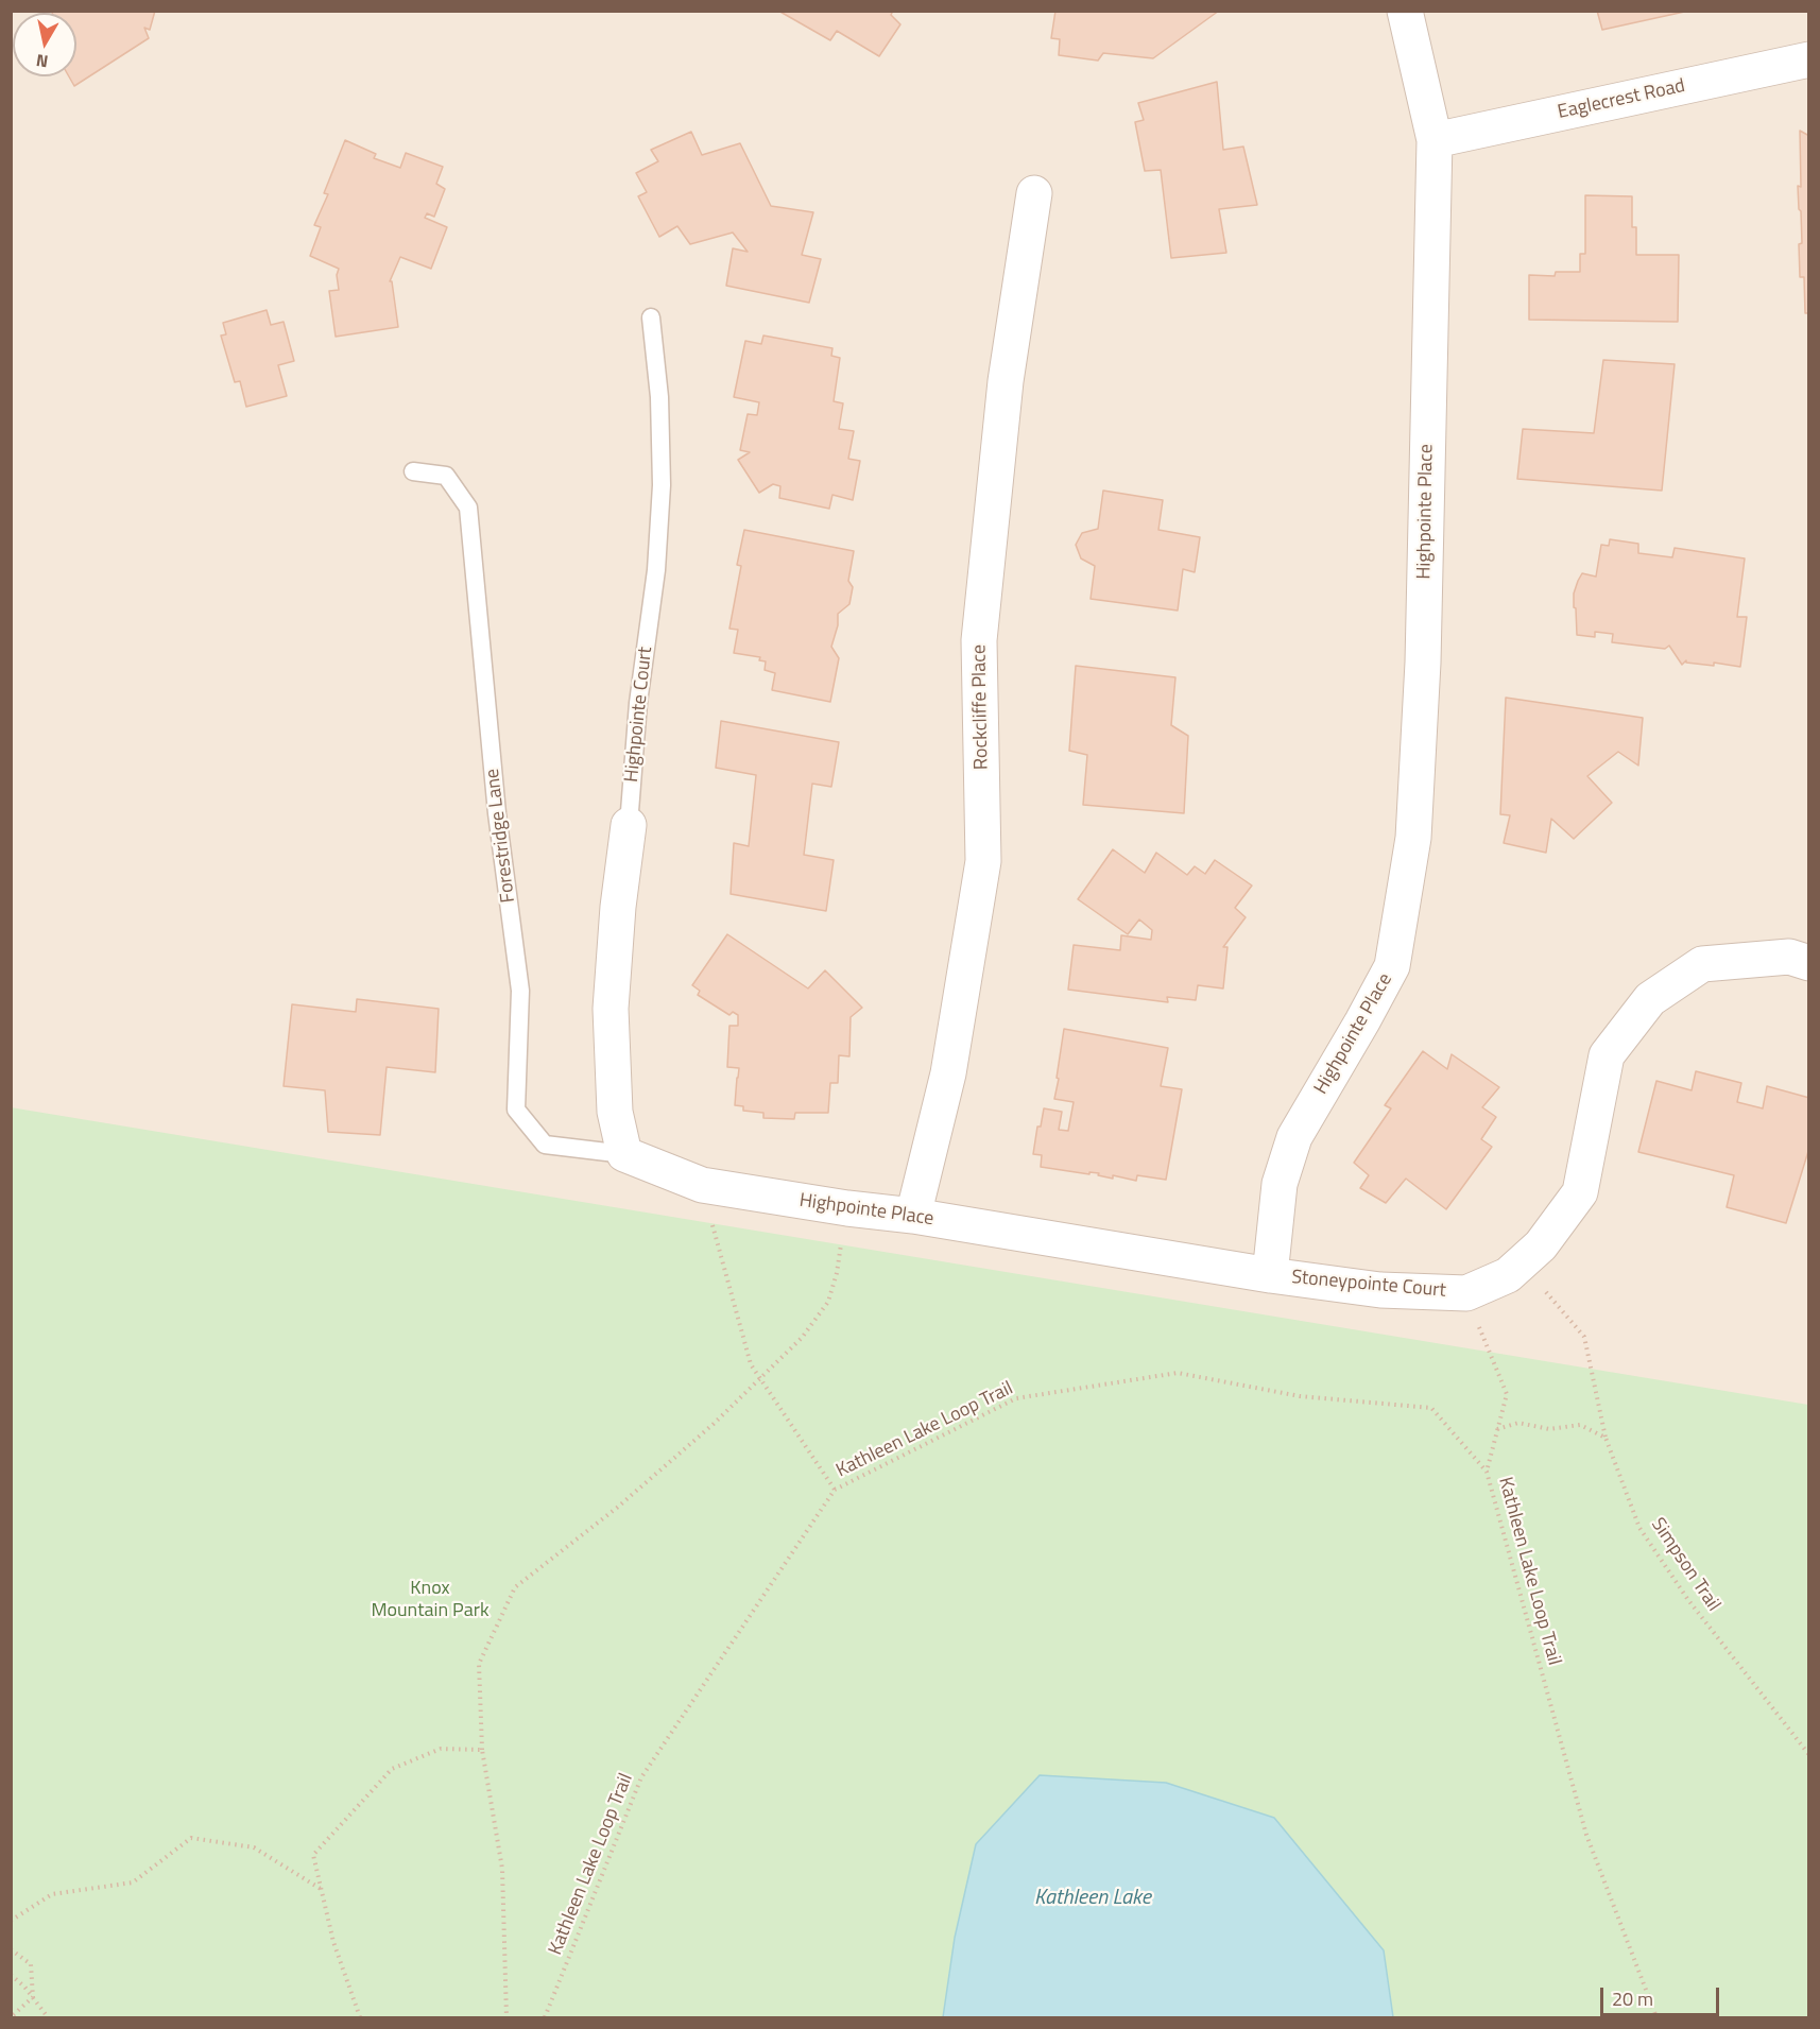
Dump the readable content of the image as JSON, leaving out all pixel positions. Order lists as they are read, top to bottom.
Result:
{
  "streets": {
    "street": [
      "Eaglecrest Road",
      "Highpointe Place",
      "Rockcliffe Place",
      "Highpointe Court",
      "Stoneypointe Court"
    ],
    "lane": ["Forestridge Lane"],
    "path": ["Kathleen Lake Loop Trail", "Simpson Trail"]
  },
  "crossings": [
    ["Eaglecrest Road", "Highpointe Place"],
    ["Highpointe Place", "Rockcliffe Place"],
    ["Highpointe Place", "Highpointe Court"],
    ["Highpointe Place", "Forestridge Lane"],
    ["Highpointe Place", "Stoneypointe Court"],
    ["Highpointe Court", "Forestridge Lane"],
    ["Stoneypointe Court", "Simpson Trail"]
  ],
  "water": ["Kathleen Lake"],
  "parks": ["Knox Mountain Park"],
  "scale_bar": "20 m",
  "north": "bottom"
}
